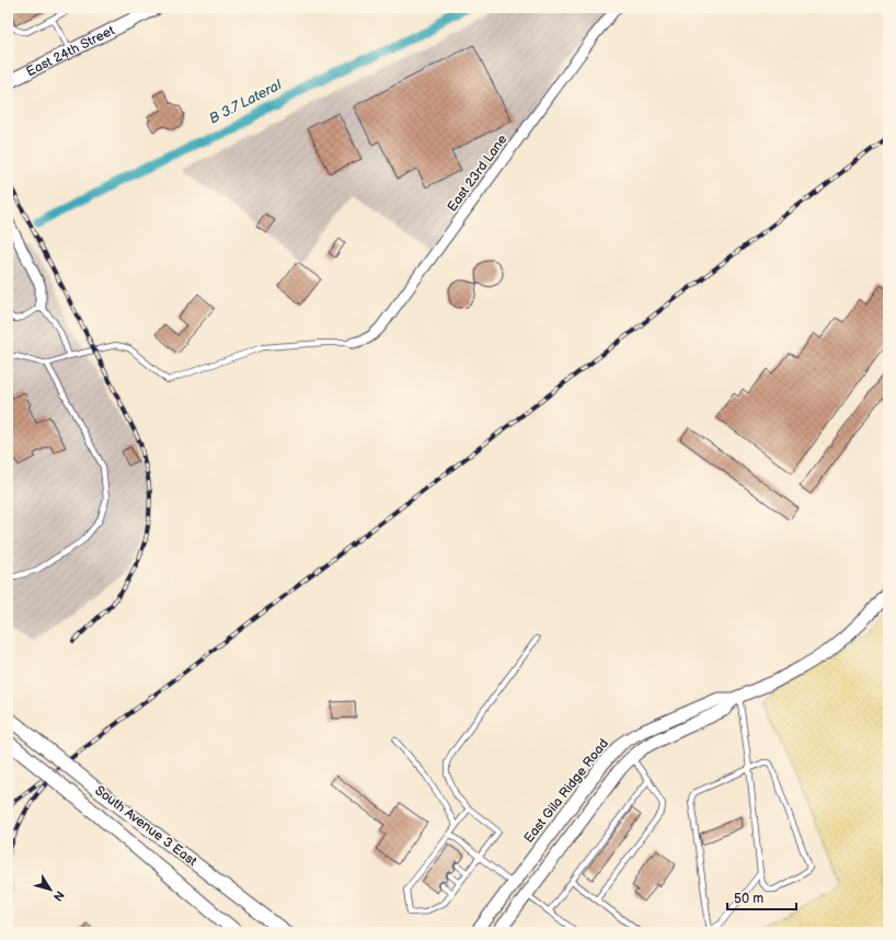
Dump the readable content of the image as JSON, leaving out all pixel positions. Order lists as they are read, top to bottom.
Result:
{
  "streets": {
    "main road": ["East 24th Street", "South Avenue 3 East"],
    "street": ["East 23rd Lane", "East Gila Ridge Road"]
  },
  "water": ["B 3.7 Lateral"],
  "scale_bar": "50 m",
  "north": "bottom right"
}
